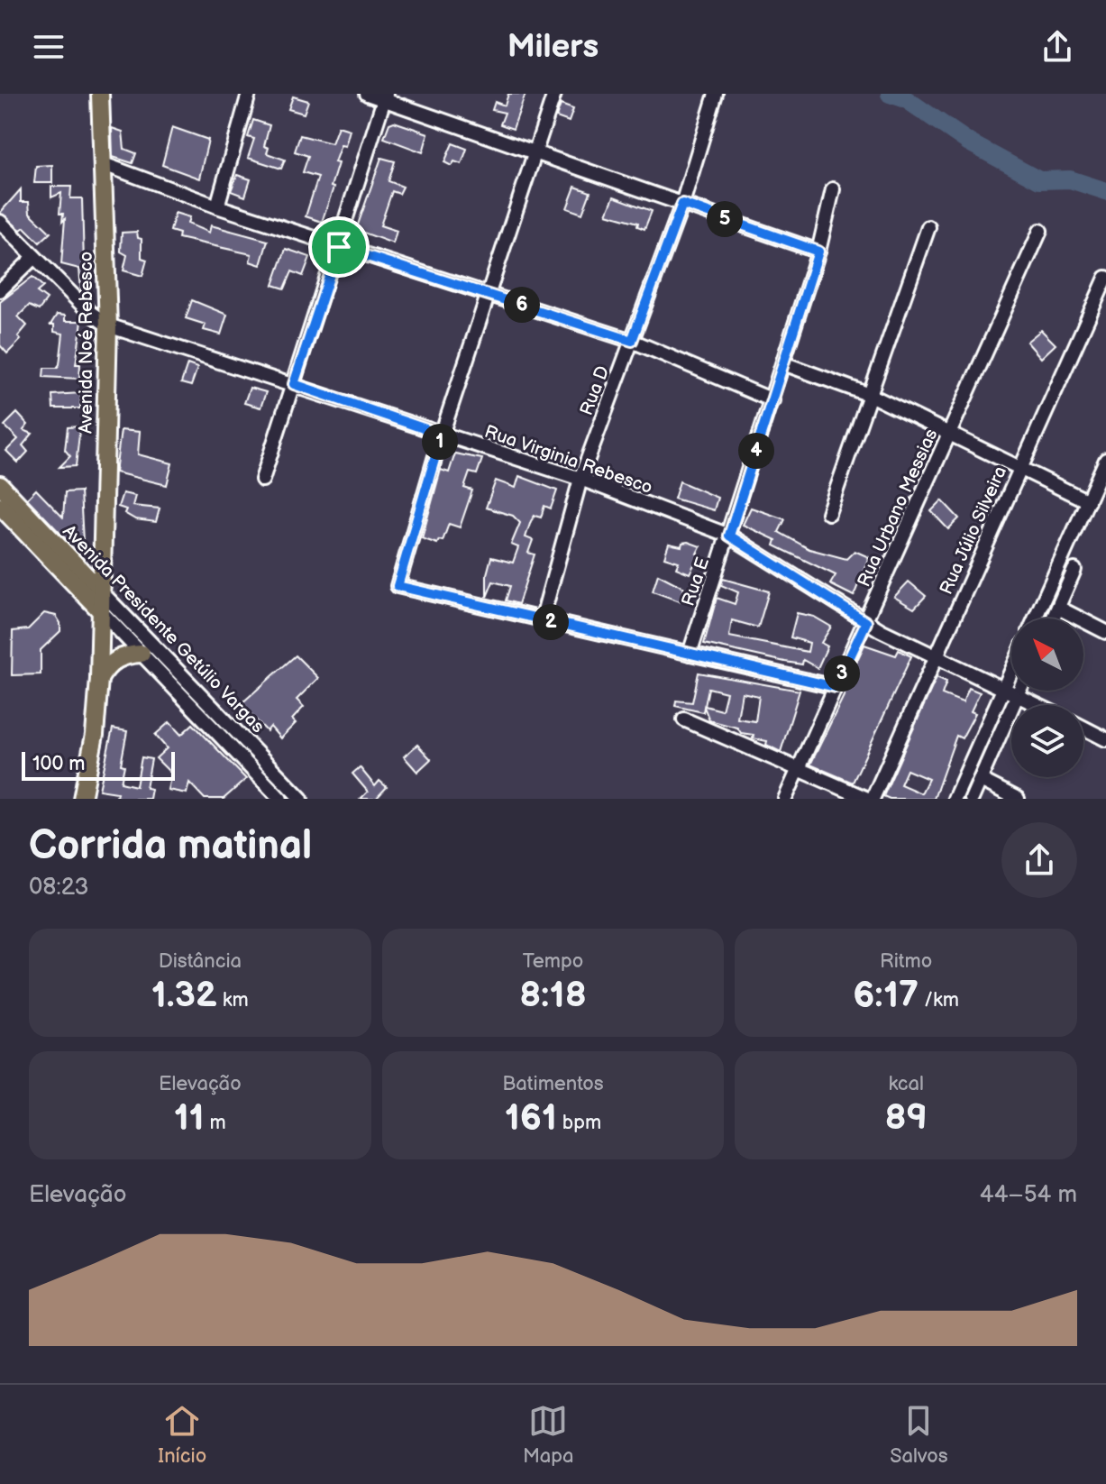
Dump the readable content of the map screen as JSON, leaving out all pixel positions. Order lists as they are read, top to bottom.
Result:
{
  "streets": {
    "main road": ["Avenida Noé Rebesco", "Avenida Presidente Getúlio Vargas"],
    "street": [
      "Rua D",
      "Rua Virginia Rebesco",
      "Rua Urbano Messias",
      "Rua Júlio Silveira",
      "Rua E"
    ]
  },
  "crossings": [
    ["Avenida Noé Rebesco", "Rua Virginia Rebesco"],
    ["Avenida Noé Rebesco", "Avenida Presidente Getúlio Vargas"],
    ["Rua D", "Rua Virginia Rebesco"],
    ["Rua Virginia Rebesco", "Rua Urbano Messias"],
    ["Rua Virginia Rebesco", "Rua Júlio Silveira"],
    ["Rua Virginia Rebesco", "Rua E"]
  ],
  "scale_bar": "100 m",
  "north": "top left",
  "page": {
    "header": "Milers",
    "pins": [
      "5",
      "6",
      "1",
      "4",
      "2",
      "3"
    ],
    "scale": "100 m",
    "heading": ["Corrida matinal", "08:23"],
    "stats": [
      ["Distância", "1.32 km"],
      ["Tempo", "8:18"],
      ["Ritmo", "6:17 /km"],
      ["Elevação", "11 m"],
      ["Batimentos", "161 bpm"],
      ["kcal", "89"]
    ],
    "chart": ["Elevação", "44–54 m"],
    "tabs": ["Início", "Mapa", "Salvos"]
  }
}
